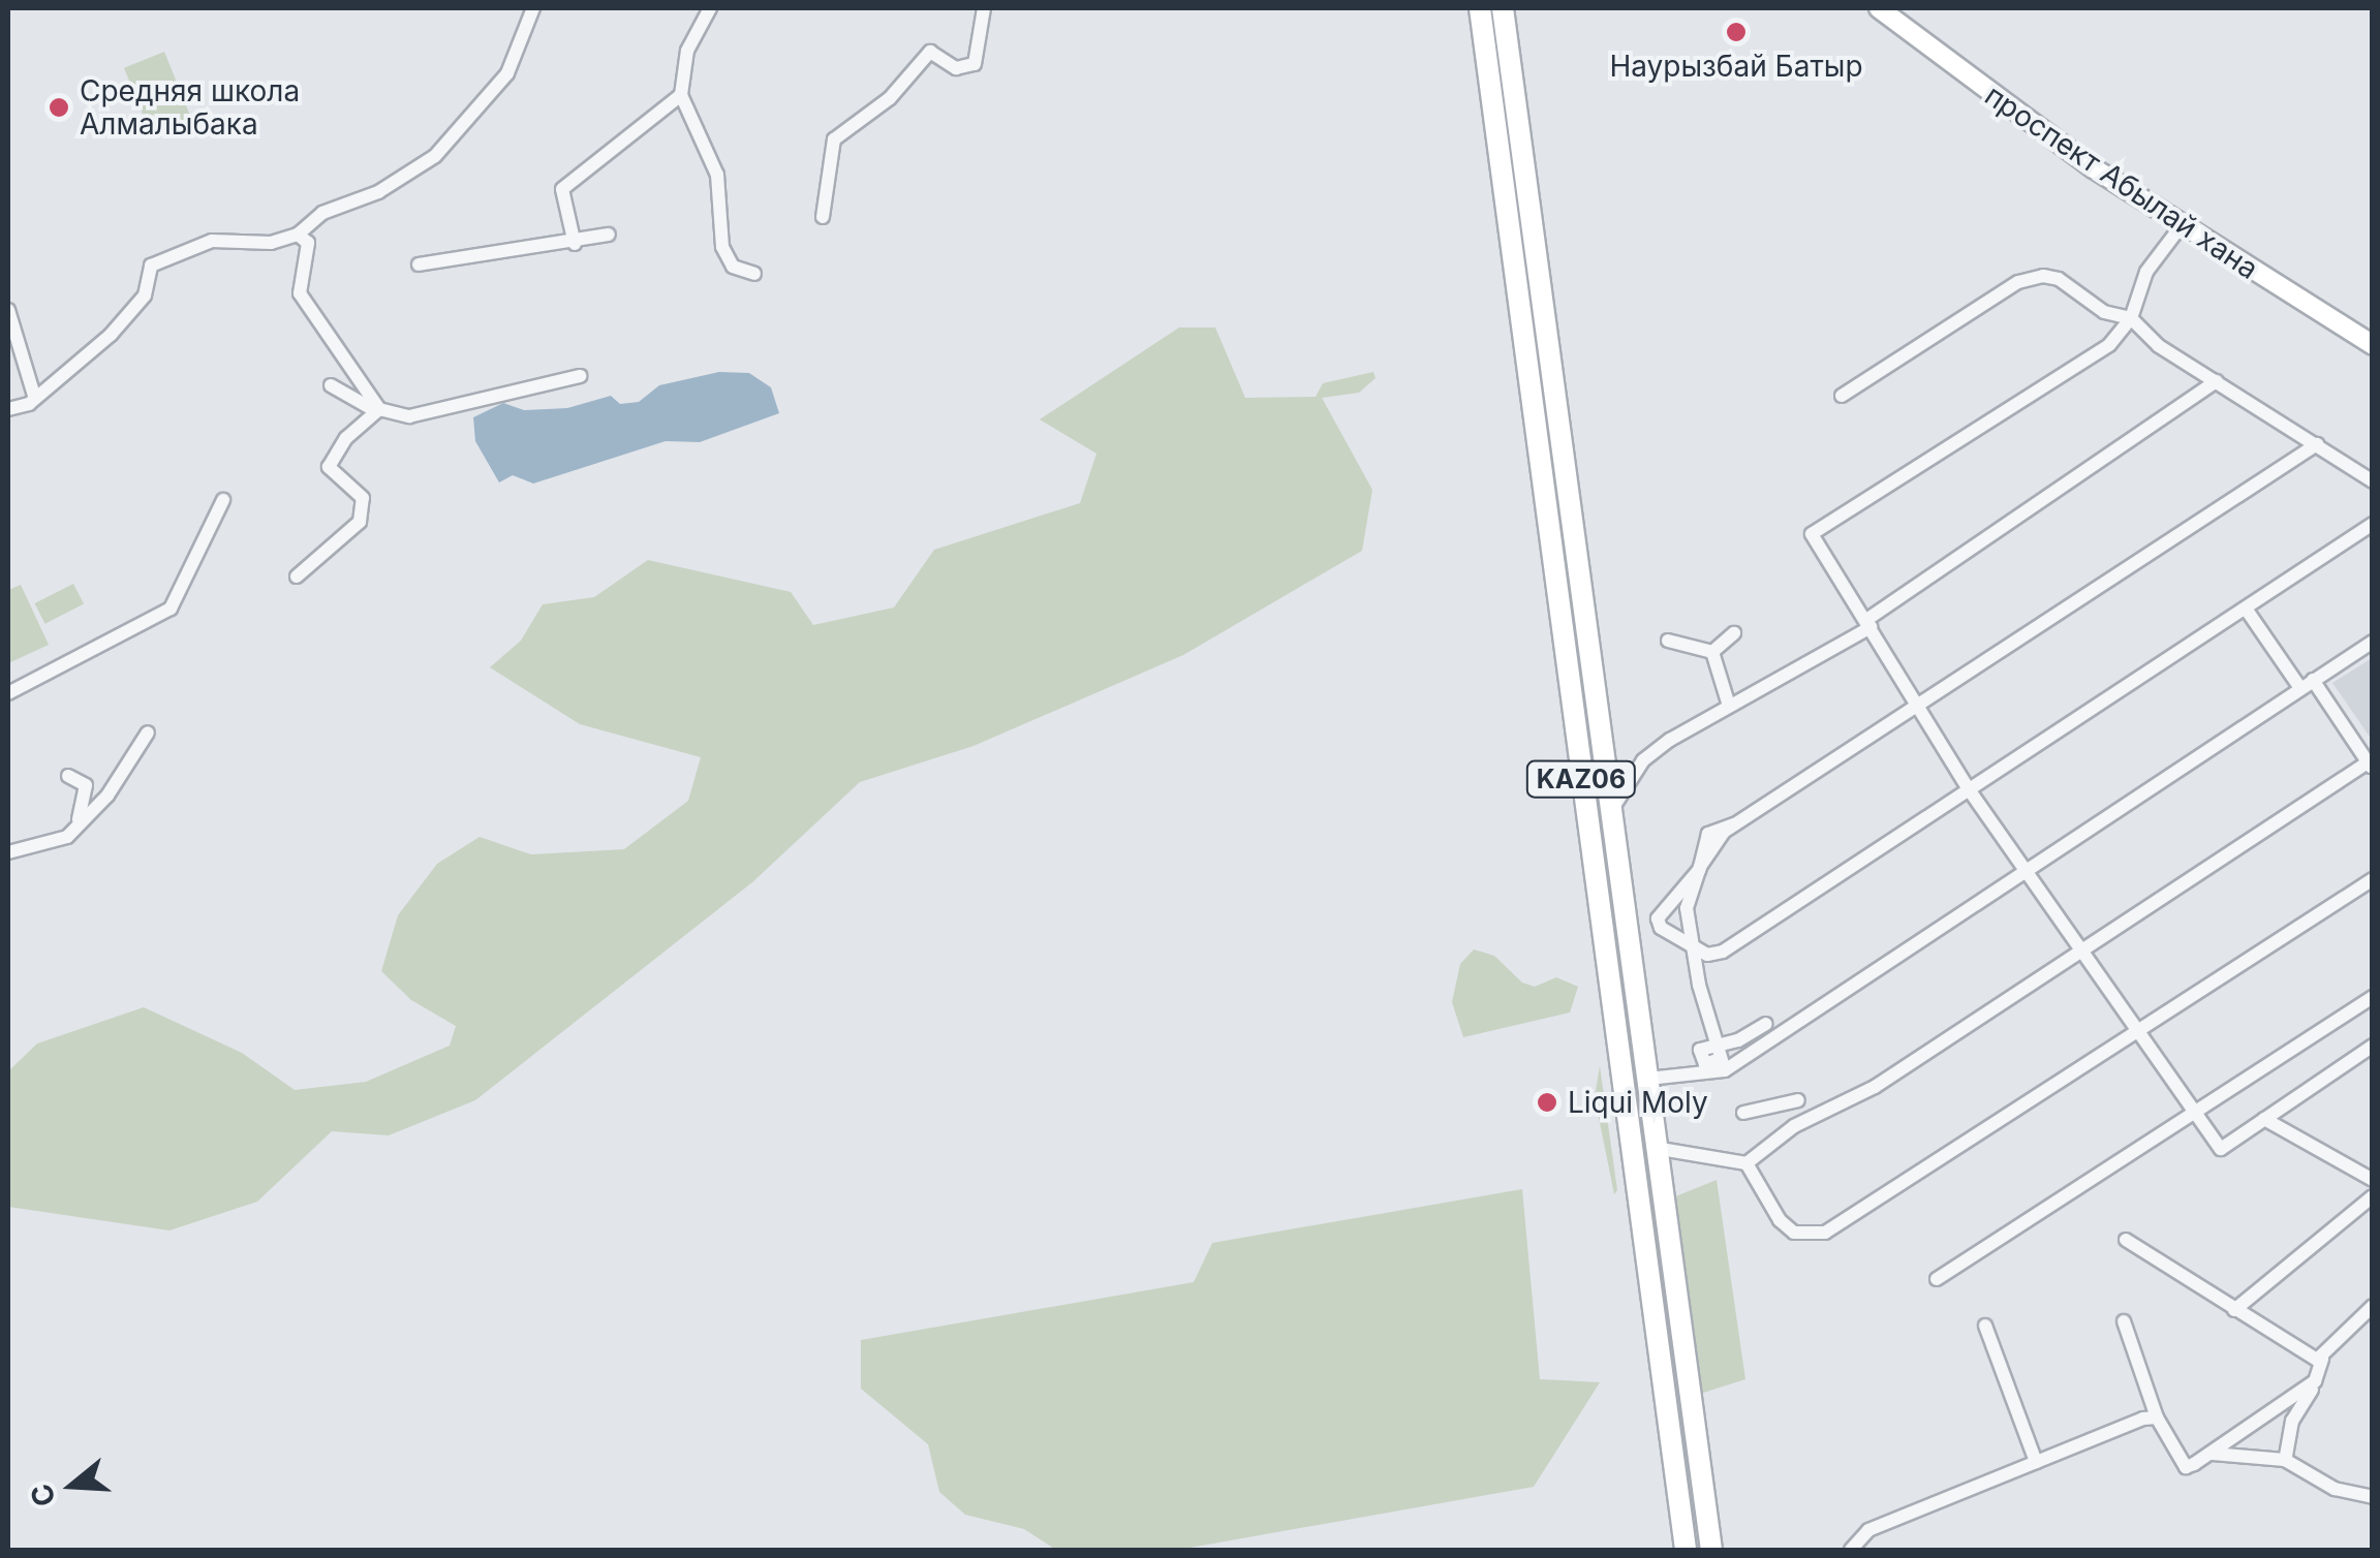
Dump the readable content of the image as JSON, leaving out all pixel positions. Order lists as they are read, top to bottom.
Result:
{
  "streets": {
    "highway": ["KАZ06"],
    "main road": ["проспект Абылай хана"]
  },
  "places": ["Наурызбай Батыр", "Средняя школа Алмалыбака", "Liqui Moly"],
  "north": "left"
}
